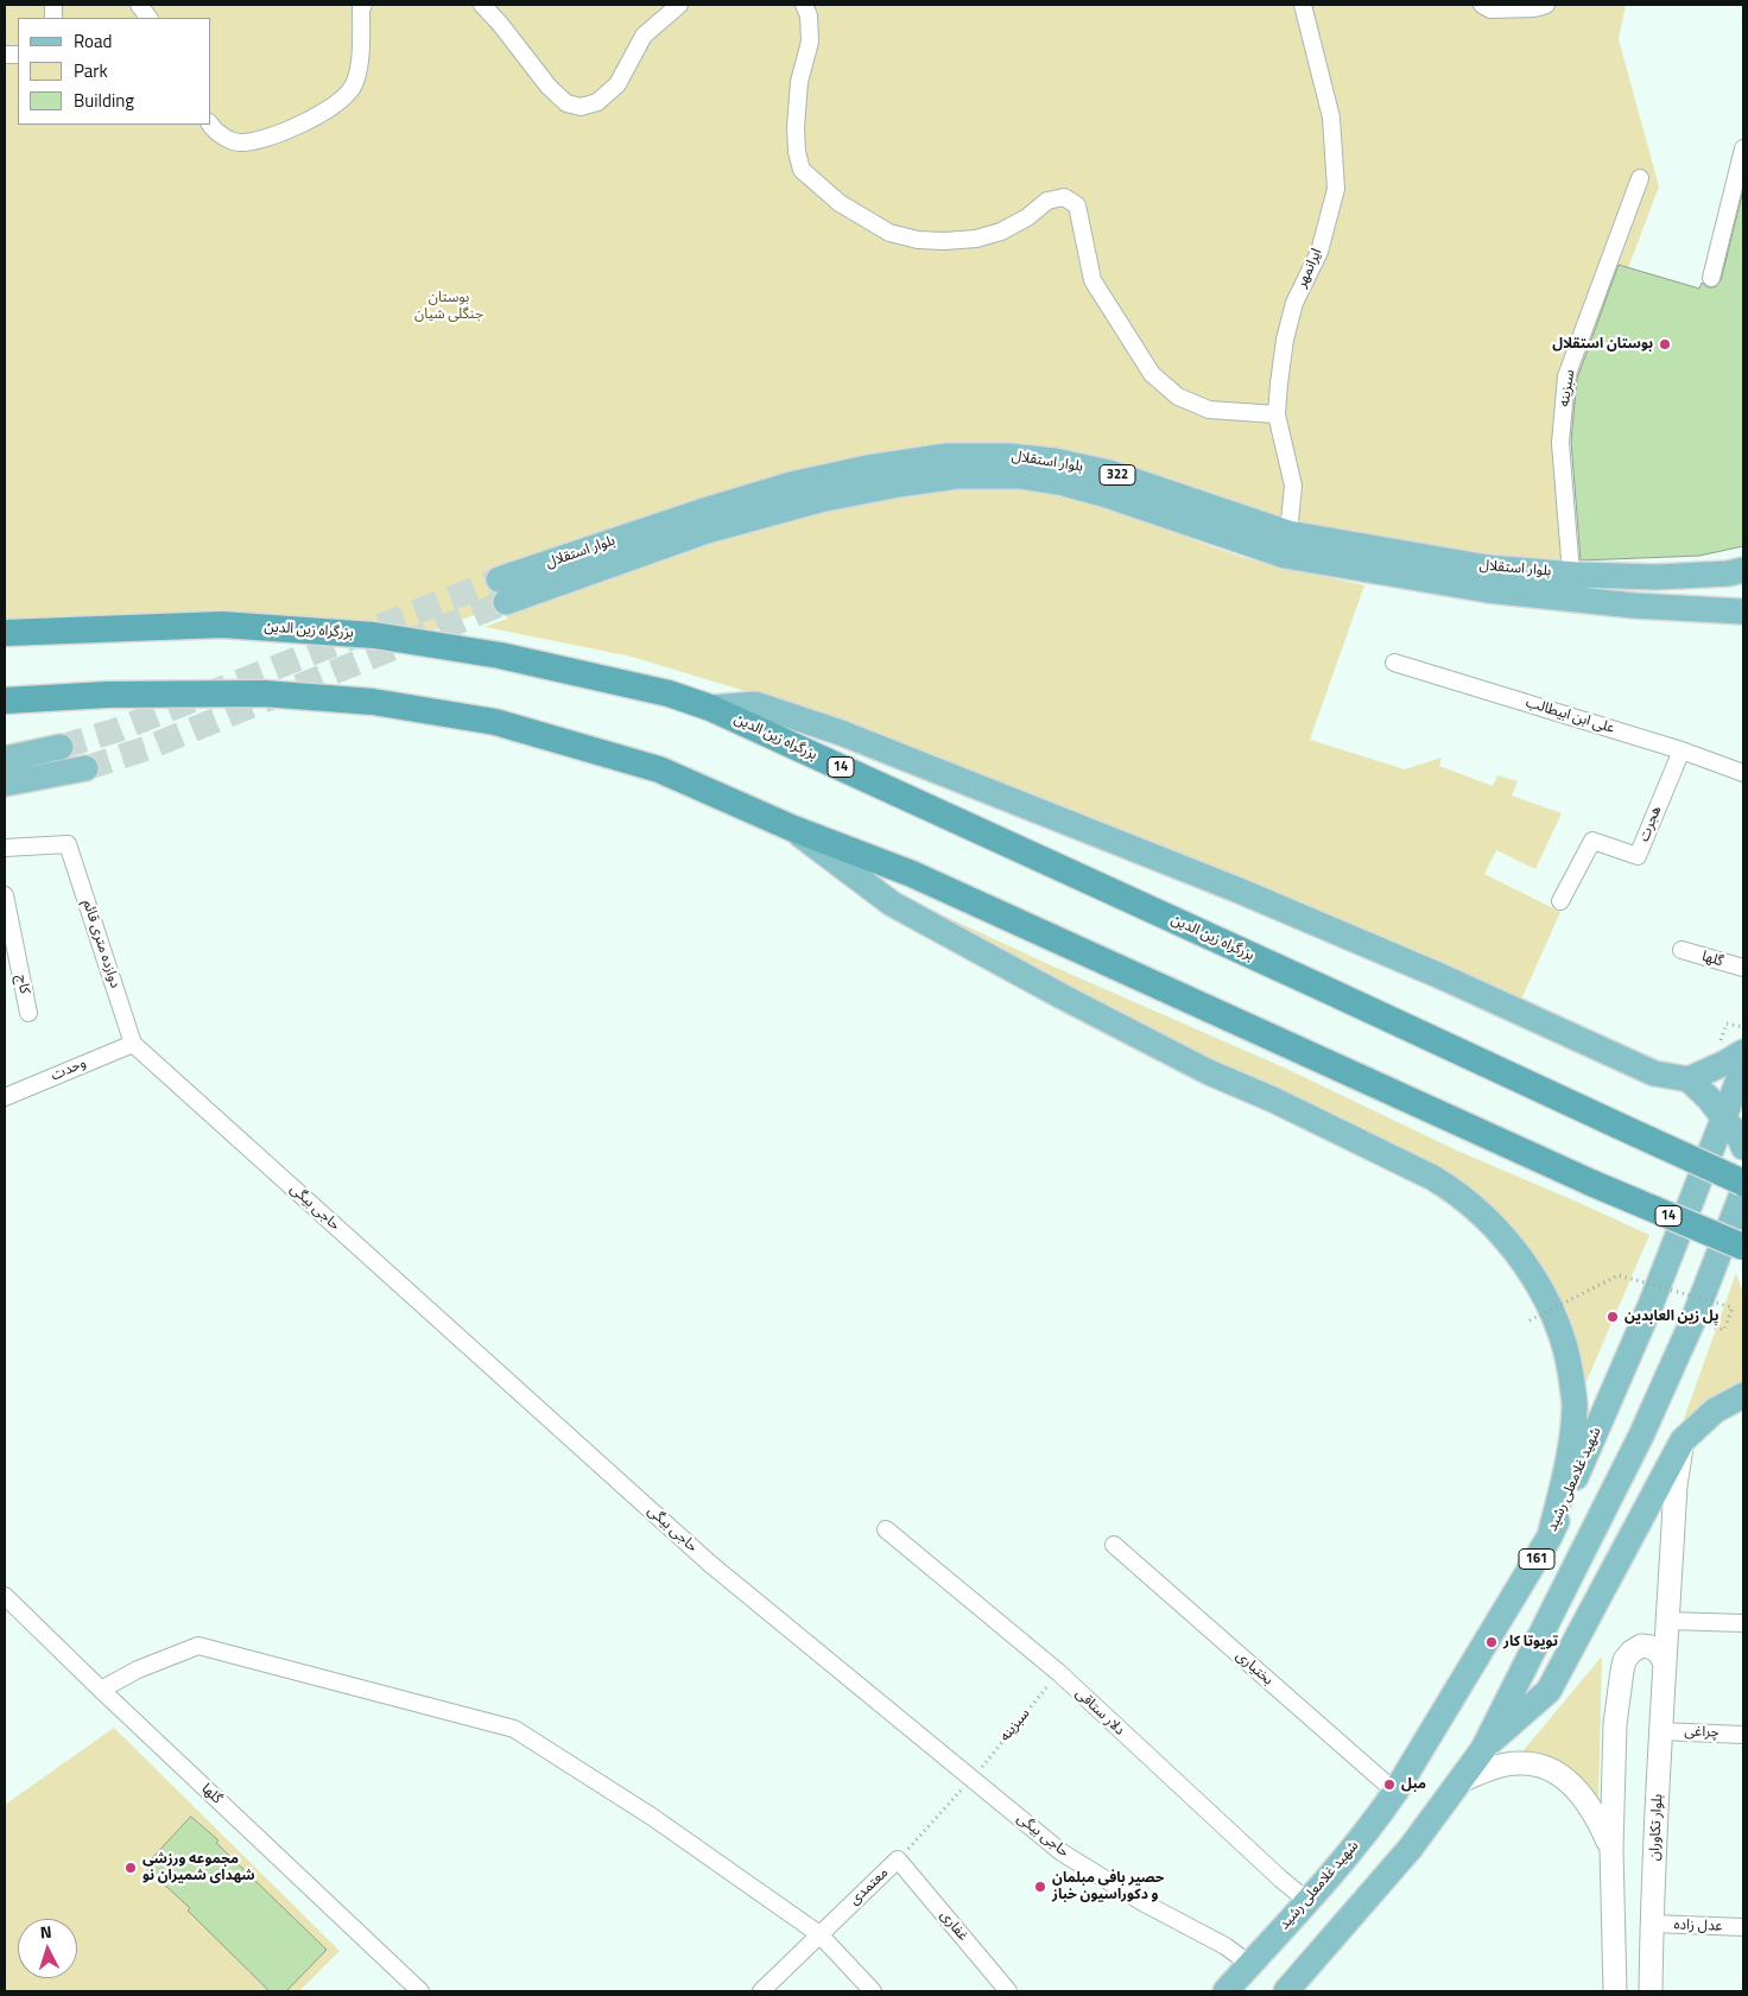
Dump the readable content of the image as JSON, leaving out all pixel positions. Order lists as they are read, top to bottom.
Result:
{
  "streets": {
    "highway": ["بزرگراه زین الدین", "14"],
    "main road": [
      "بلوار استقلال",
      "322",
      "شهید غلامعلی رشید",
      "161",
      "بلوار تکاوران"
    ],
    "street": [
      "ایرانمهر",
      "سبزینه",
      "علی ابن ابیطالب",
      "هجرت",
      "دوازده متری قائم",
      "گلها",
      "کاج",
      "وحدت",
      "حاجی بیگی",
      "بختیاری",
      "دلار ستاقی",
      "چراغی",
      "معتمدی",
      "غفاری",
      "عدل زاده"
    ]
  },
  "crossings": [
    ["ایرانمهر", "بلوار استقلال"],
    ["سبزینه", "بلوار استقلال"],
    ["سبزینه", "حاجی بیگی"],
    ["سبزینه", "دلار ستاقی"],
    ["سبزینه", "معتمدی"],
    ["علی ابن ابیطالب", "هجرت"],
    ["دوازده متری قائم", "وحدت"],
    ["دوازده متری قائم", "حاجی بیگی"],
    ["وحدت", "حاجی بیگی"],
    ["حاجی بیگی", "شهید غلامعلی رشید"],
    ["حاجی بیگی", "معتمدی"],
    ["شهید غلامعلی رشید", "بختیاری"],
    ["شهید غلامعلی رشید", "دلار ستاقی"],
    ["چراغی", "بلوار تکاوران"],
    ["بلوار تکاوران", "عدل زاده"],
    ["معتمدی", "غفاری"]
  ],
  "parks": ["بوستان جنگلی شیان"],
  "places": [
    "بوستان استقلال",
    "پل زین العابدین",
    "تویوتا کار",
    "مبل",
    "مجموعه ورزشی شهدای شمیران نو",
    "حصیر بافی مبلمان و دکوراسیون خباز"
  ],
  "legend": ["Road", "Park", "Building"],
  "north": "top"
}
